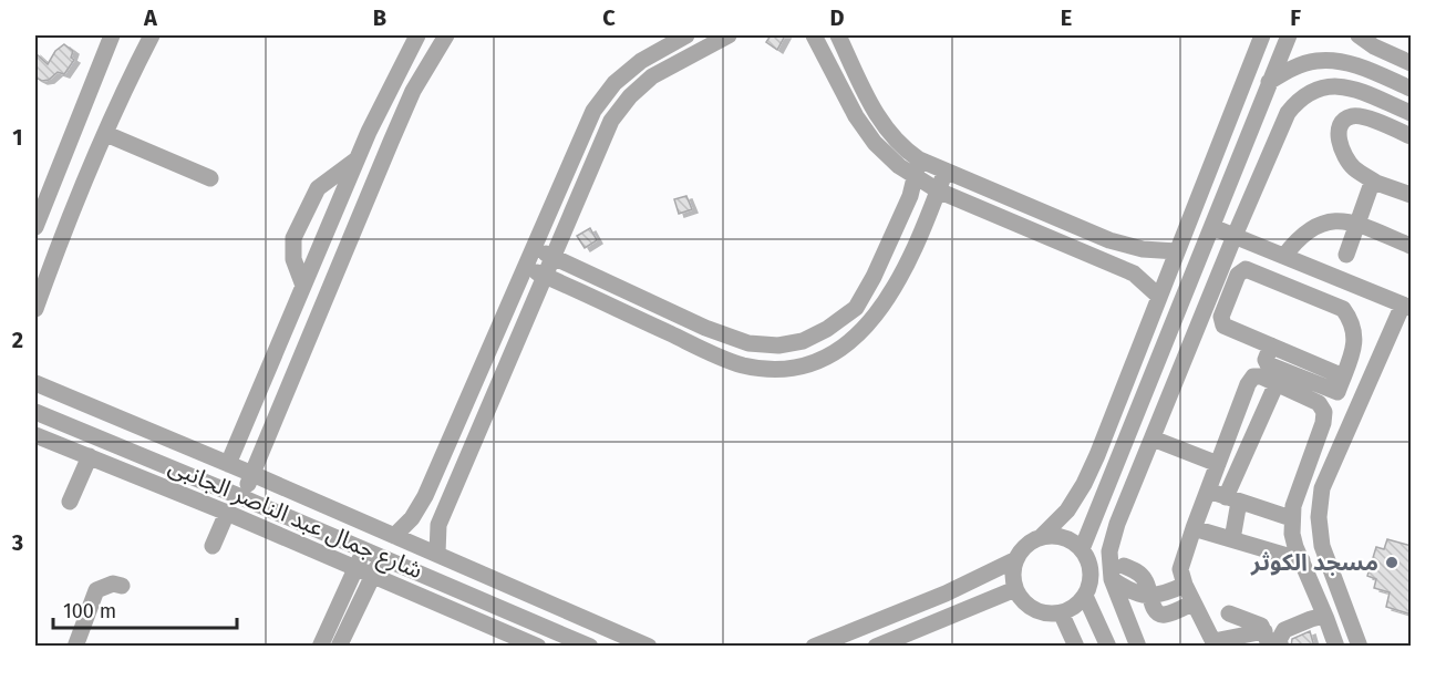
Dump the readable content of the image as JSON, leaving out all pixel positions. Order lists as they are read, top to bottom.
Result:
{
  "streets": {
    "street": ["شارع جمال عبد الناصر الجانبى"]
  },
  "places": ["مسجد الكوثر"],
  "scale_bar": "100 m",
  "grid": {
    "columns": [
      "A",
      "B",
      "C",
      "D",
      "E",
      "F"
    ],
    "rows": ["1", "2", "3"]
  }
}
